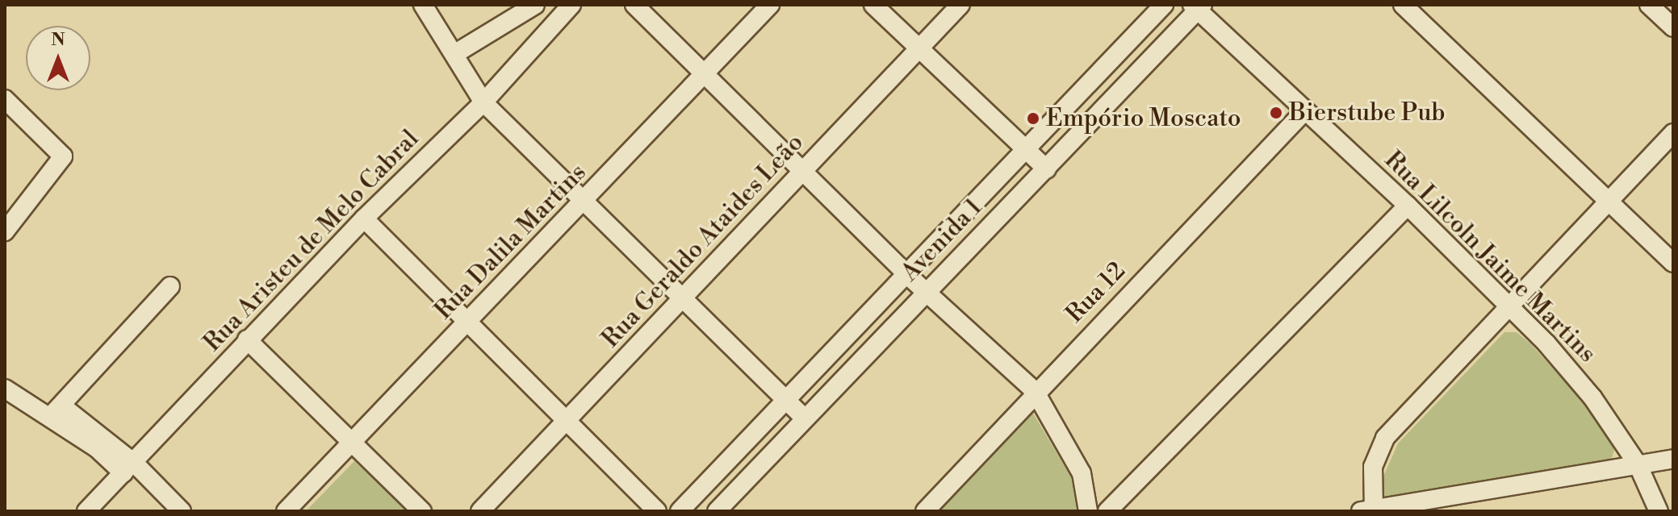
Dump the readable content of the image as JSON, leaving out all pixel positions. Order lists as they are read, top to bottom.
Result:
{
  "streets": {
    "street": [
      "Avenida 1",
      "Rua Aristeu de Melo Cabral",
      "Rua Geraldo Ataides Leão",
      "Rua Dalila Martins",
      "Rua Lilcoln Jaime Martins",
      "Rua 12"
    ]
  },
  "crossings": [
    ["Avenida 1", "Rua Lilcoln Jaime Martins"],
    ["Rua Lilcoln Jaime Martins", "Rua 12"]
  ],
  "places": ["Bierstube Pub", "Empório Moscato"],
  "north": "top"
}
